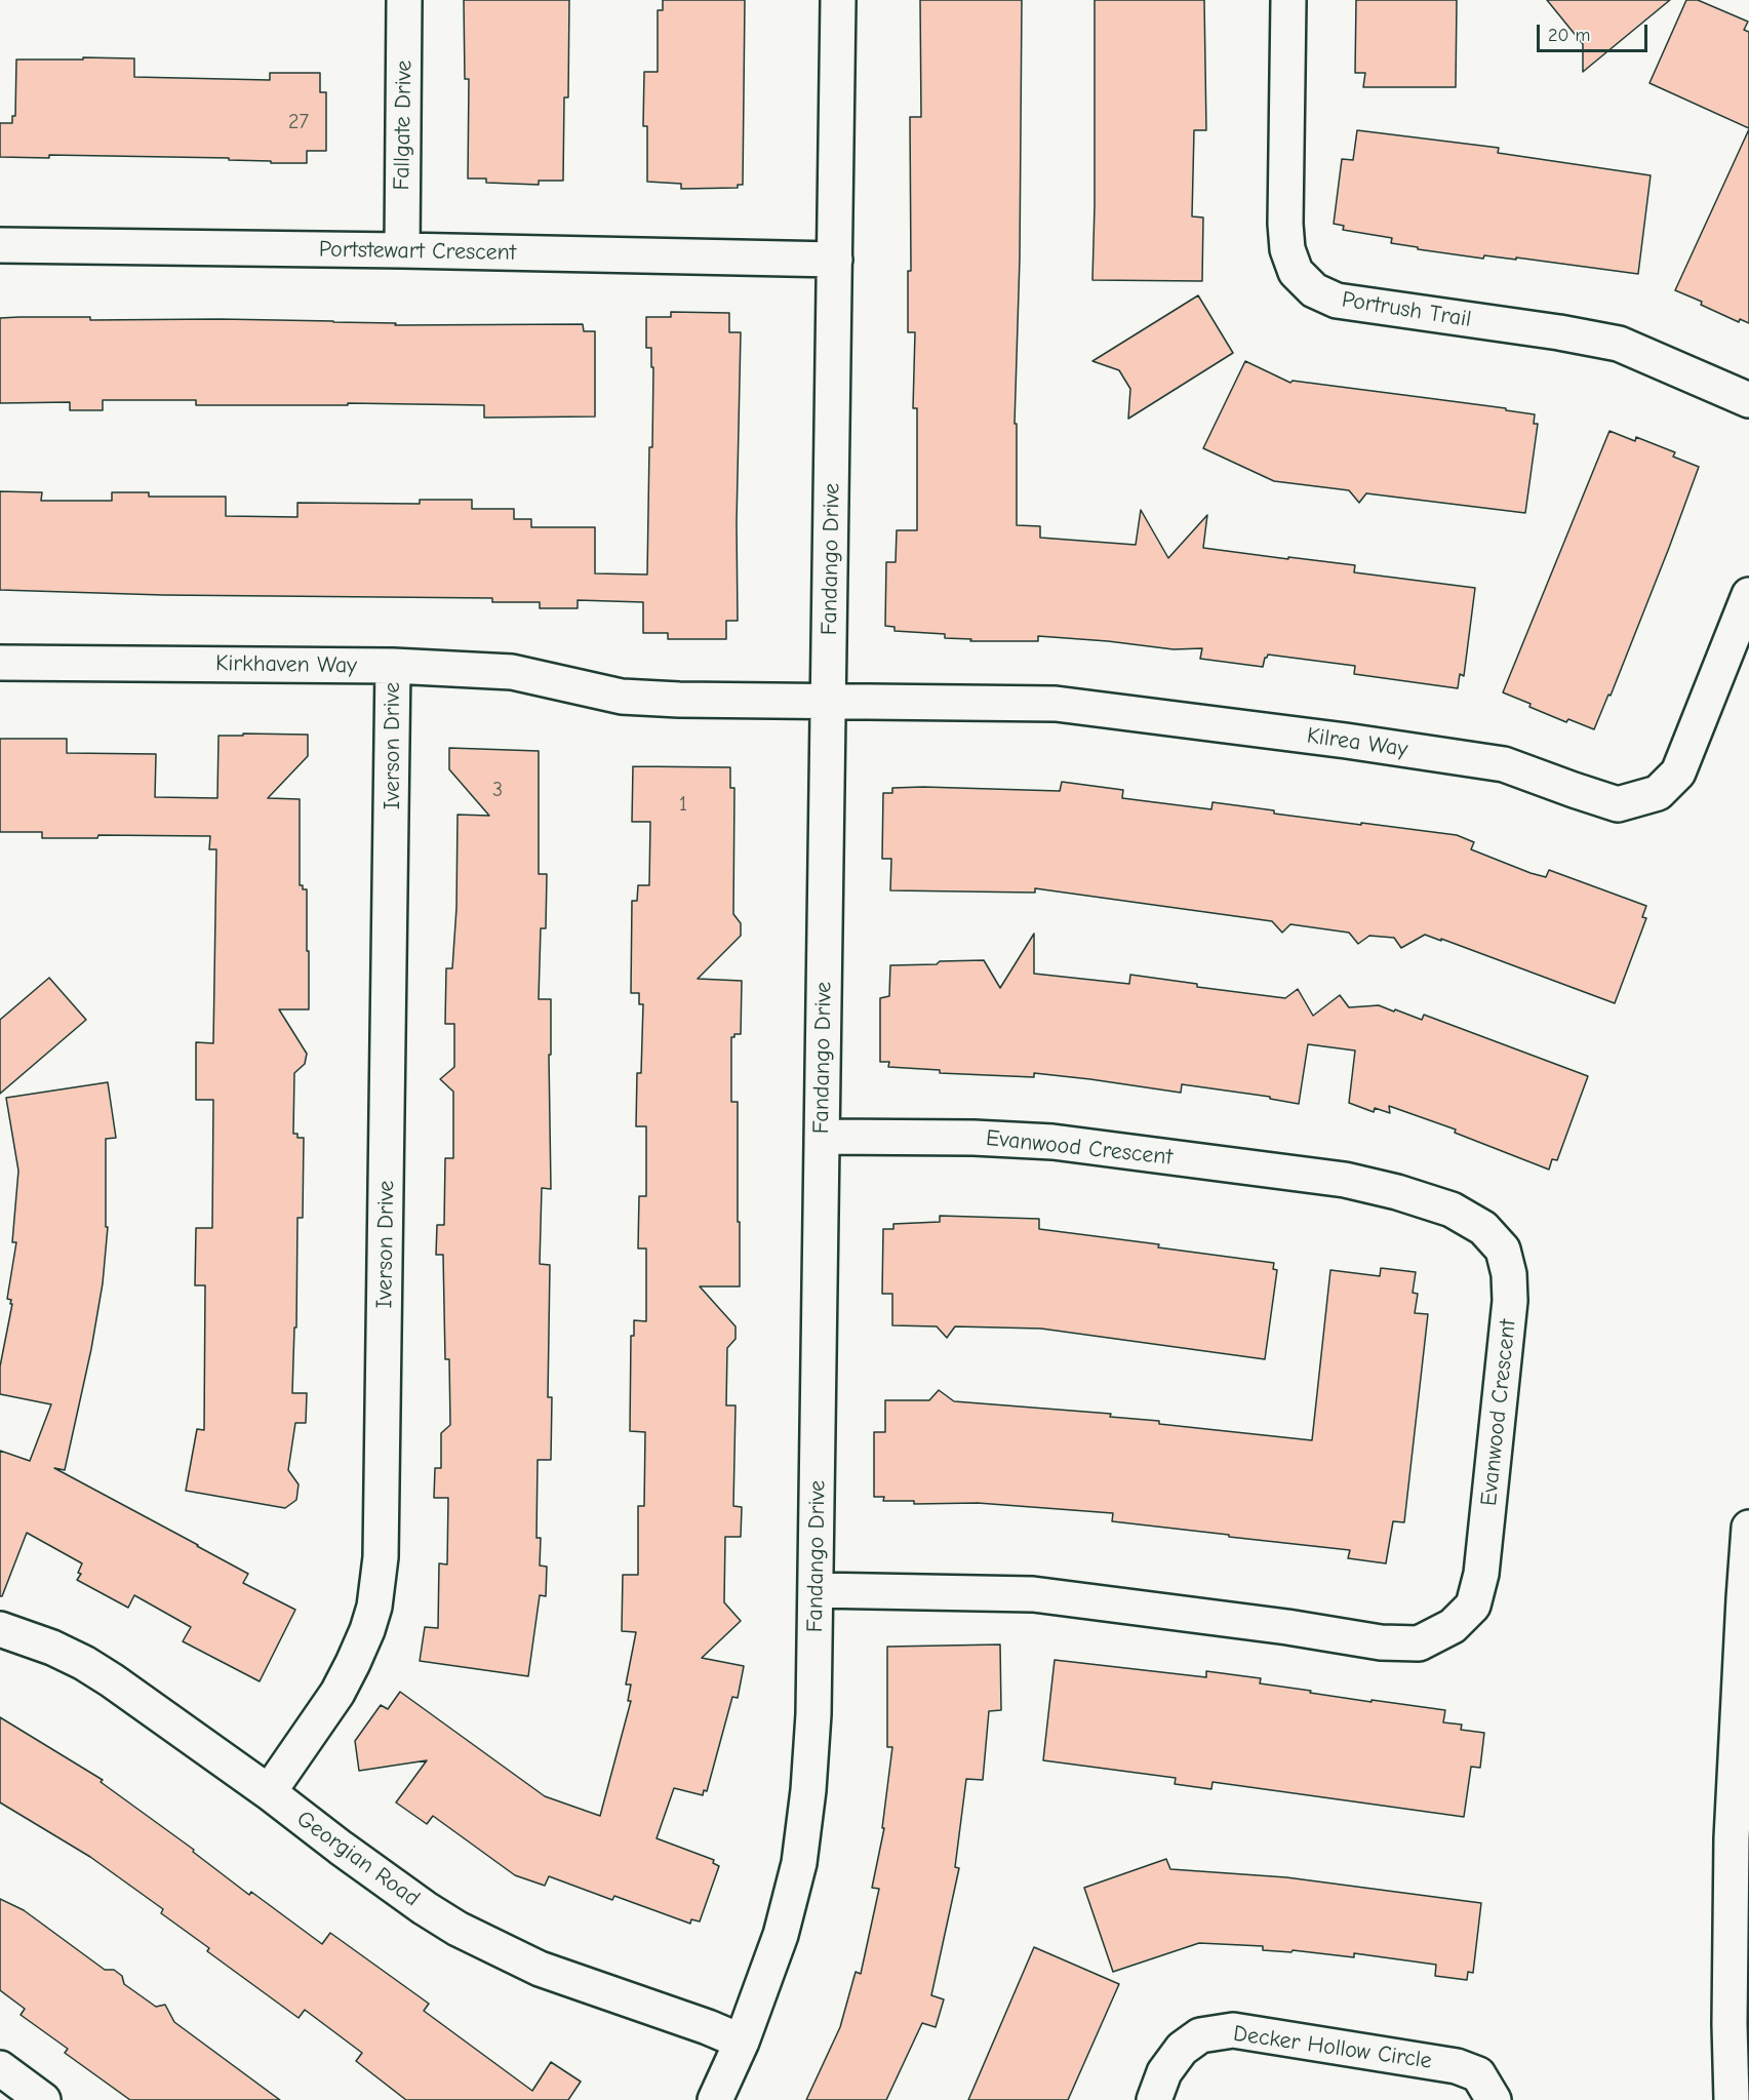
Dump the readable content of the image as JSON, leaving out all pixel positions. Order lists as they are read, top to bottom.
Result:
{
  "streets": {
    "street": [
      "Fallgate Drive",
      "Portstewart Crescent",
      "Portrush Trail",
      "Fandango Drive",
      "Kirkhaven Way",
      "Kilrea Way",
      "Iverson Drive",
      "Evanwood Crescent",
      "Georgian Road",
      "Decker Hollow Circle"
    ]
  },
  "crossings": [
    ["Fallgate Drive", "Portstewart Crescent"],
    ["Portstewart Crescent", "Fandango Drive"],
    ["Fandango Drive", "Kirkhaven Way"],
    ["Fandango Drive", "Kilrea Way"],
    ["Fandango Drive", "Evanwood Crescent"],
    ["Fandango Drive", "Georgian Road"],
    ["Kirkhaven Way", "Kilrea Way"],
    ["Kirkhaven Way", "Iverson Drive"],
    ["Iverson Drive", "Georgian Road"]
  ],
  "house_numbers": ["27", "3", "1"],
  "scale_bar": "20 m"
}
